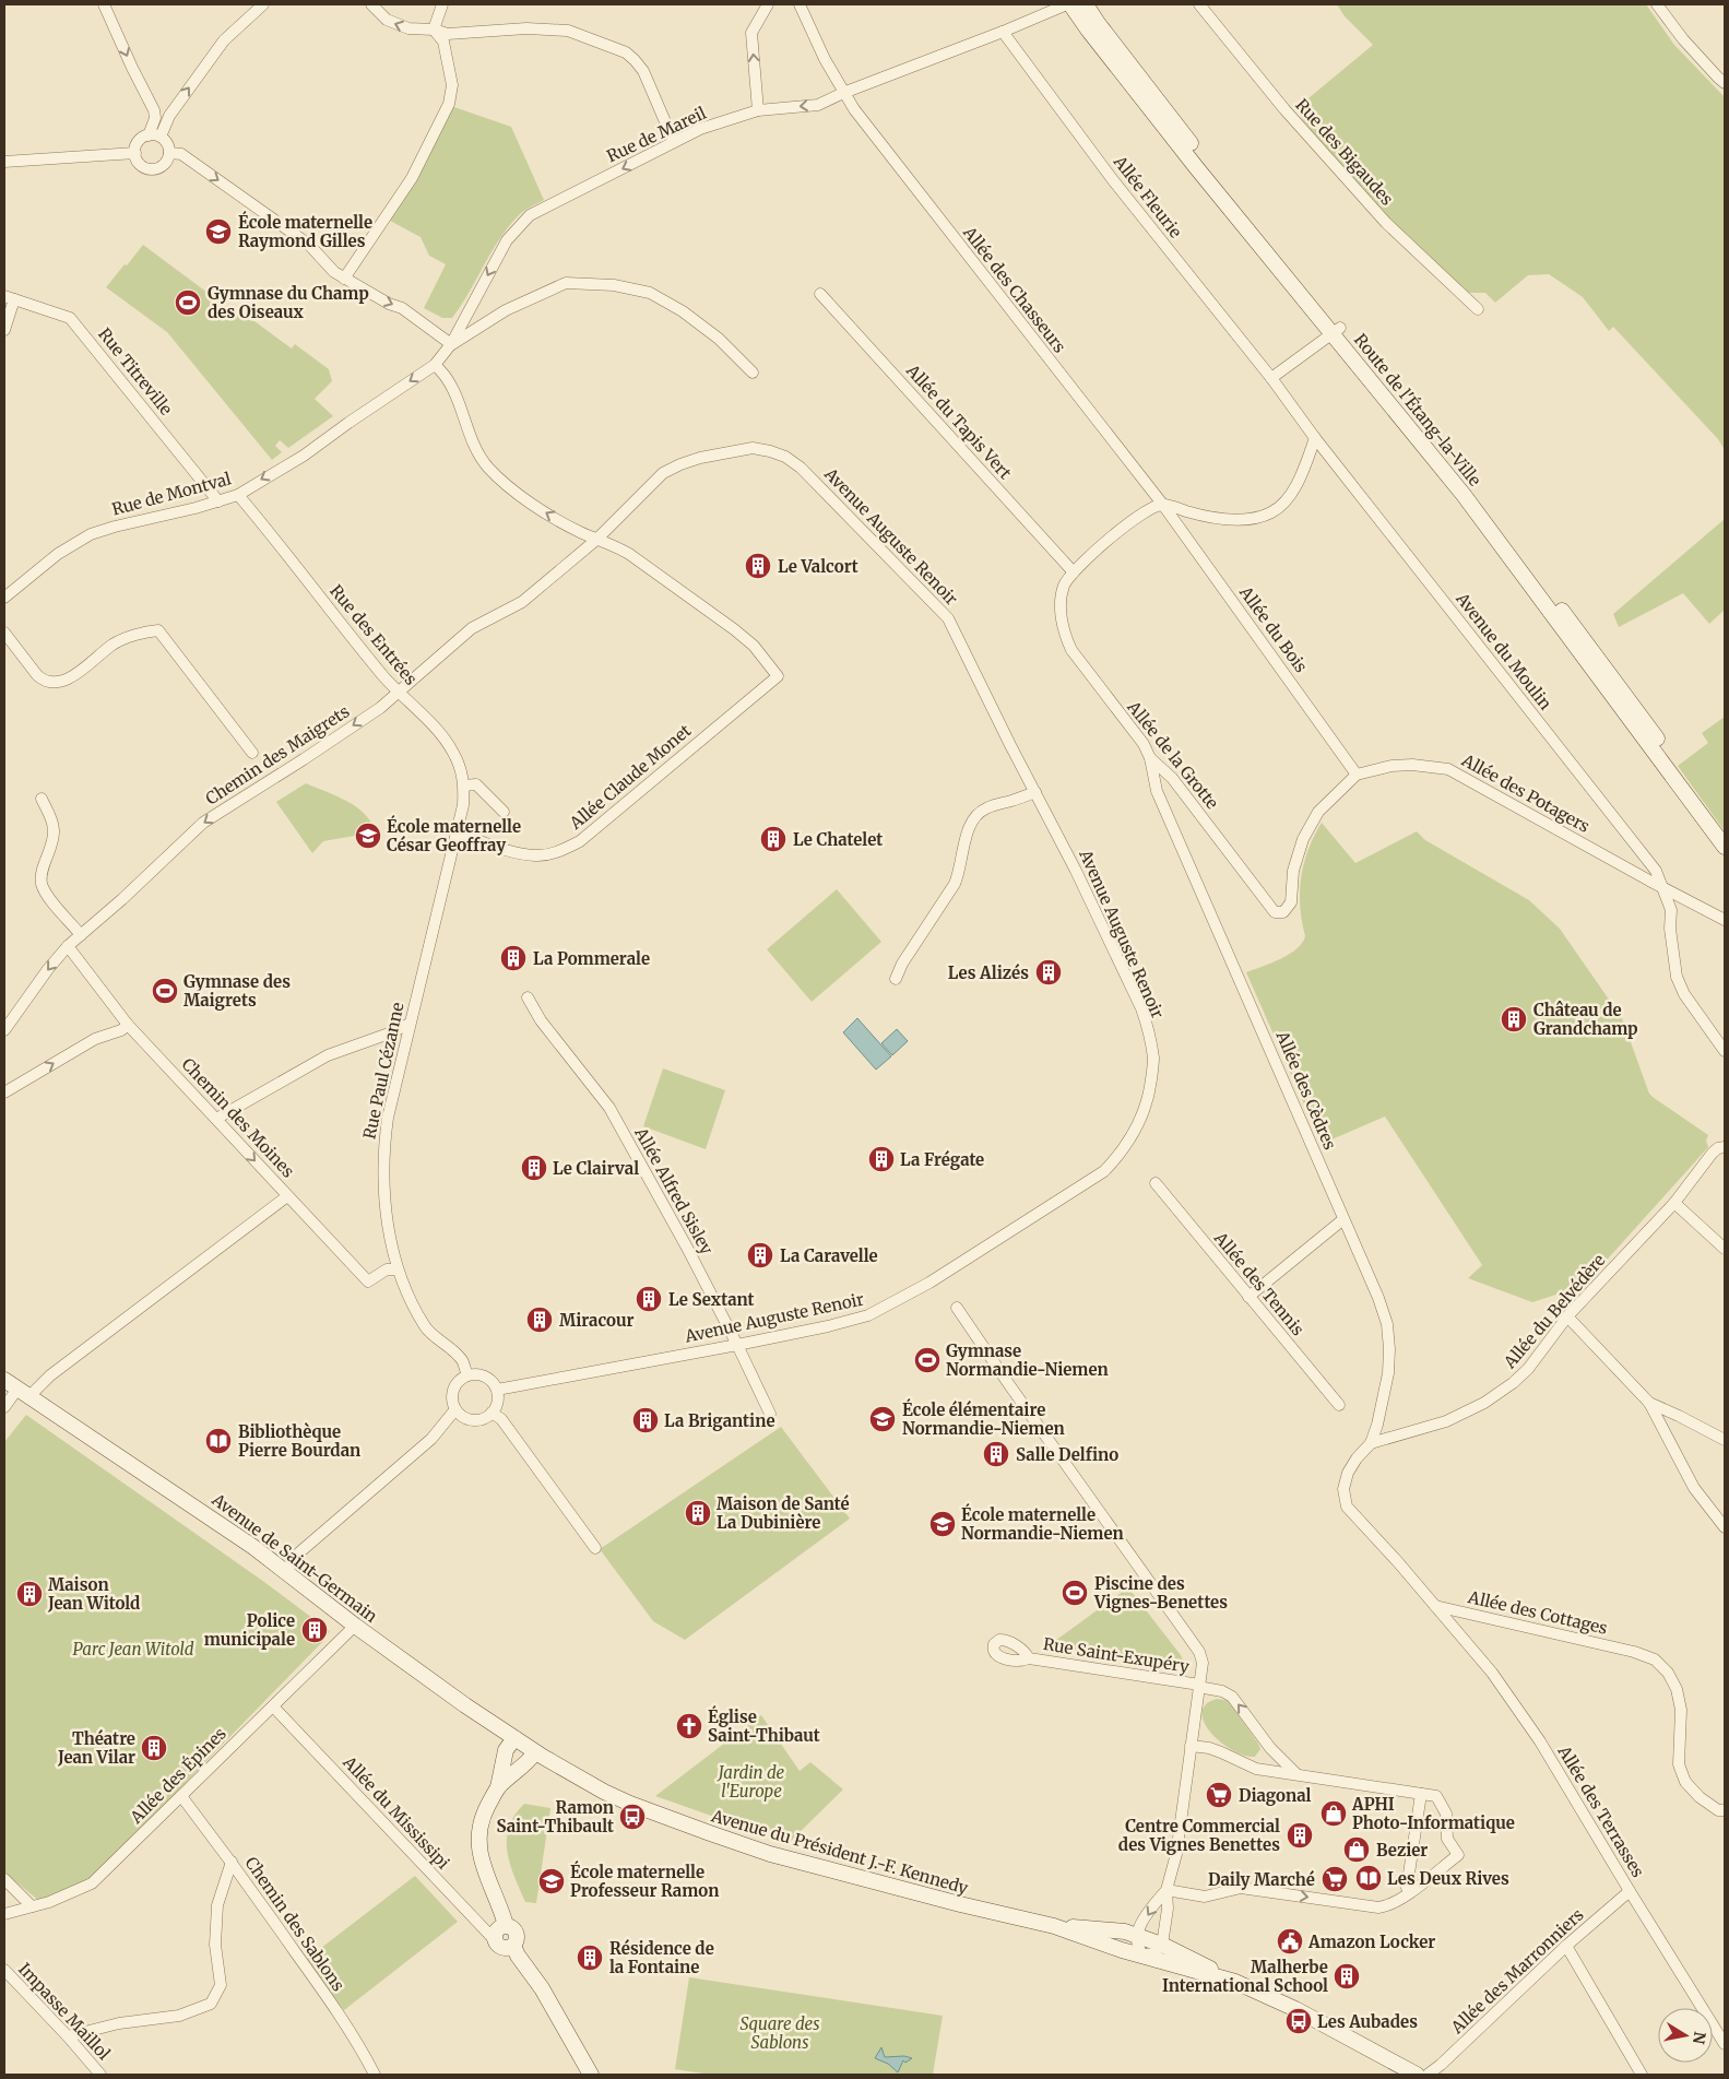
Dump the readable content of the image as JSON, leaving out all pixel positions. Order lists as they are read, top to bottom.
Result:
{
  "streets": {
    "street": [
      "Rue de Mareil",
      "Rue des Bigaudes",
      "Allée Fleurie",
      "Allée des Chasseurs",
      "Rue Titreville",
      "Route de l'Étang-la-Ville",
      "Allée du Tapis Vert",
      "Rue de Montval",
      "Avenue Auguste Renoir",
      "Allée du Bois",
      "Rue des Entrées",
      "Avenue du Moulin",
      "Chemin des Maigrets",
      "Allée de la Grotte",
      "Allée Claude Monet",
      "Allée des Potagers",
      "Rue Paul Cézanne",
      "Allée des Cèdres",
      "Chemin des Moines",
      "Allée Alfred Sisley",
      "Allée des Tennis",
      "Allée du Belvédère",
      "Avenue de Saint-Germain",
      "Allée des Cottages",
      "Rue Saint-Exupéry",
      "Allée des Épines",
      "Allée des Terrasses",
      "Allée du Mississipi",
      "Avenue du Président J.-F. Kennedy",
      "Chemin des Sablons",
      "Allée des Marronniers",
      "Impasse Maillol"
    ]
  },
  "crossings": [
    ["Rue de Mareil", "Allée Fleurie"],
    ["Rue de Mareil", "Allée des Chasseurs"],
    ["Rue de Mareil", "Route de l'Étang-la-Ville"],
    ["Rue de Mareil", "Rue de Montval"],
    ["Allée Fleurie", "Avenue du Moulin"],
    ["Allée des Chasseurs", "Allée du Bois"],
    ["Rue Titreville", "Rue de Montval"],
    ["Allée du Tapis Vert", "Allée de la Grotte"],
    ["Rue de Montval", "Rue des Entrées"],
    ["Avenue Auguste Renoir", "Chemin des Maigrets"],
    ["Avenue Auguste Renoir", "Allée Claude Monet"],
    ["Avenue Auguste Renoir", "Rue Paul Cézanne"],
    ["Avenue Auguste Renoir", "Allée Alfred Sisley"],
    ["Allée du Bois", "Allée de la Grotte"],
    ["Allée du Bois", "Allée des Potagers"],
    ["Rue des Entrées", "Chemin des Maigrets"],
    ["Rue des Entrées", "Rue Paul Cézanne"],
    ["Avenue du Moulin", "Allée des Potagers"],
    ["Chemin des Maigrets", "Allée Claude Monet"],
    ["Chemin des Maigrets", "Chemin des Moines"],
    ["Allée de la Grotte", "Allée des Potagers"],
    ["Allée de la Grotte", "Allée des Cèdres"],
    ["Allée Claude Monet", "Rue Paul Cézanne"],
    ["Rue Paul Cézanne", "Chemin des Moines"],
    ["Allée des Cèdres", "Allée du Belvédère"],
    ["Avenue de Saint-Germain", "Allée des Épines"],
    ["Avenue de Saint-Germain", "Avenue du Président J.-F. Kennedy"],
    ["Allée des Cottages", "Allée des Terrasses"],
    ["Allée des Épines", "Allée du Mississipi"],
    ["Allée des Épines", "Chemin des Sablons"],
    ["Allée des Terrasses", "Allée des Marronniers"]
  ],
  "one_way": ["Rue de Mareil", "Rue de Montval", "Chemin des Maigrets"],
  "parks": ["Parc Jean Witold", "Jardin de l'Europe", "Square des Sablons"],
  "places": {
    "school or university": [
      "École maternelle Raymond Gilles",
      "École maternelle César Geoffray",
      "École élémentaire Normandie-Niemen",
      "École maternelle Normandie-Niemen",
      "École maternelle Professeur Ramon"
    ],
    "sports": [
      "Gymnase du Champ des Oiseaux",
      "Gymnase des Maigrets",
      "Gymnase Normandie-Niemen",
      "Piscine des Vignes-Benettes"
    ],
    "building": [
      "Le Valcort",
      "Le Chatelet",
      "La Pommerale",
      "Les Alizés",
      "Château de Grandchamp",
      "La Frégate",
      "Le Clairval",
      "La Caravelle",
      "Le Sextant",
      "Miracour",
      "La Brigantine",
      "Salle Delfino",
      "Maison de Santé La Dubinière",
      "Maison Jean Witold",
      "Police municipale",
      "Théatre Jean Vilar",
      "Centre Commercial des Vignes Benettes",
      "Résidence de la Fontaine",
      "Malherbe International School"
    ],
    "library": ["Bibliothèque Pierre Bourdan", "Les Deux Rives"],
    "church": ["Église Saint-Thibaut"],
    "supermarket": ["Diagonal", "Daily Marché"],
    "shop": ["APHI Photo-Informatique", "Bezier"],
    "bus stop": ["Ramon Saint-Thibault", "Les Aubades"],
    "public building": ["Amazon Locker"]
  },
  "north": "right"
}
